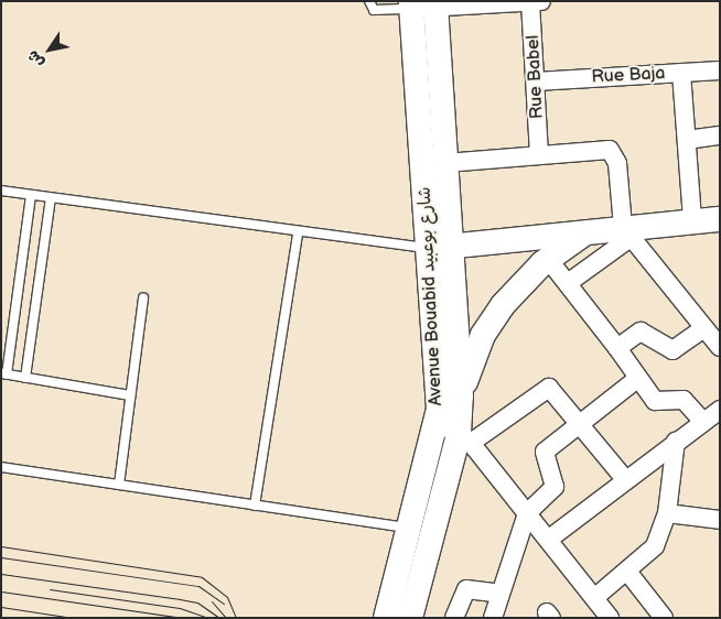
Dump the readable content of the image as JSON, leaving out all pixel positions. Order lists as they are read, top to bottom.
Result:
{
  "streets": {
    "street": ["Rue Baja", "Rue Babel", "Avenue Bouabid شارع بوعبيد"]
  },
  "crossings": [
    ["Rue Baja", "Rue Babel"]
  ],
  "north": "bottom left"
}
